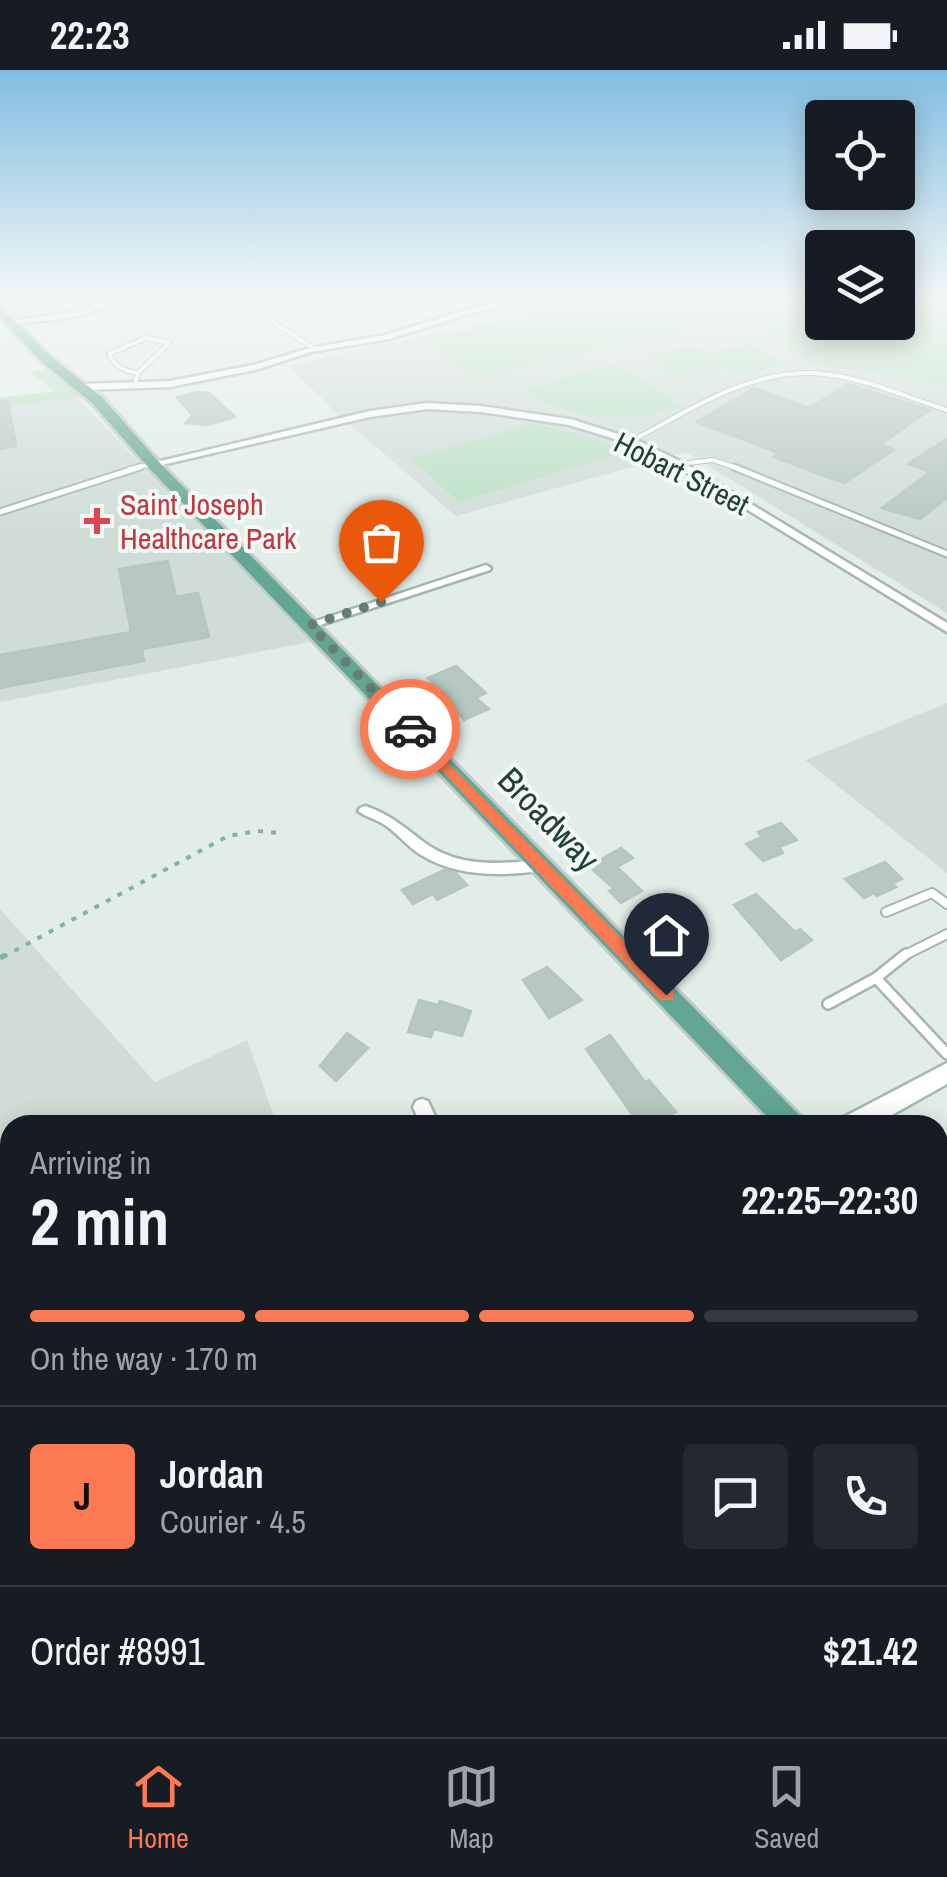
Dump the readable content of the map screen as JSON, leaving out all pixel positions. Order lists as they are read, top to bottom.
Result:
{
  "streets": {
    "main road": ["Broadway"],
    "street": ["Hobart Street"]
  },
  "crossings": [
    ["Hobart Street", "Broadway"]
  ],
  "places": {
    "health": ["Saint Joseph Healthcare Park"]
  },
  "page": {
    "status": "22:23",
    "heading": ["2 min", "Arriving in", "22:25–22:30"],
    "panel": [
      "Jordan",
      "Courier · 4.5",
      "Order #8991",
      "$21.42"
    ],
    "bar": "On the way · 170 m",
    "round": "J",
    "tabs": ["Home", "Map", "Saved"]
  }
}
